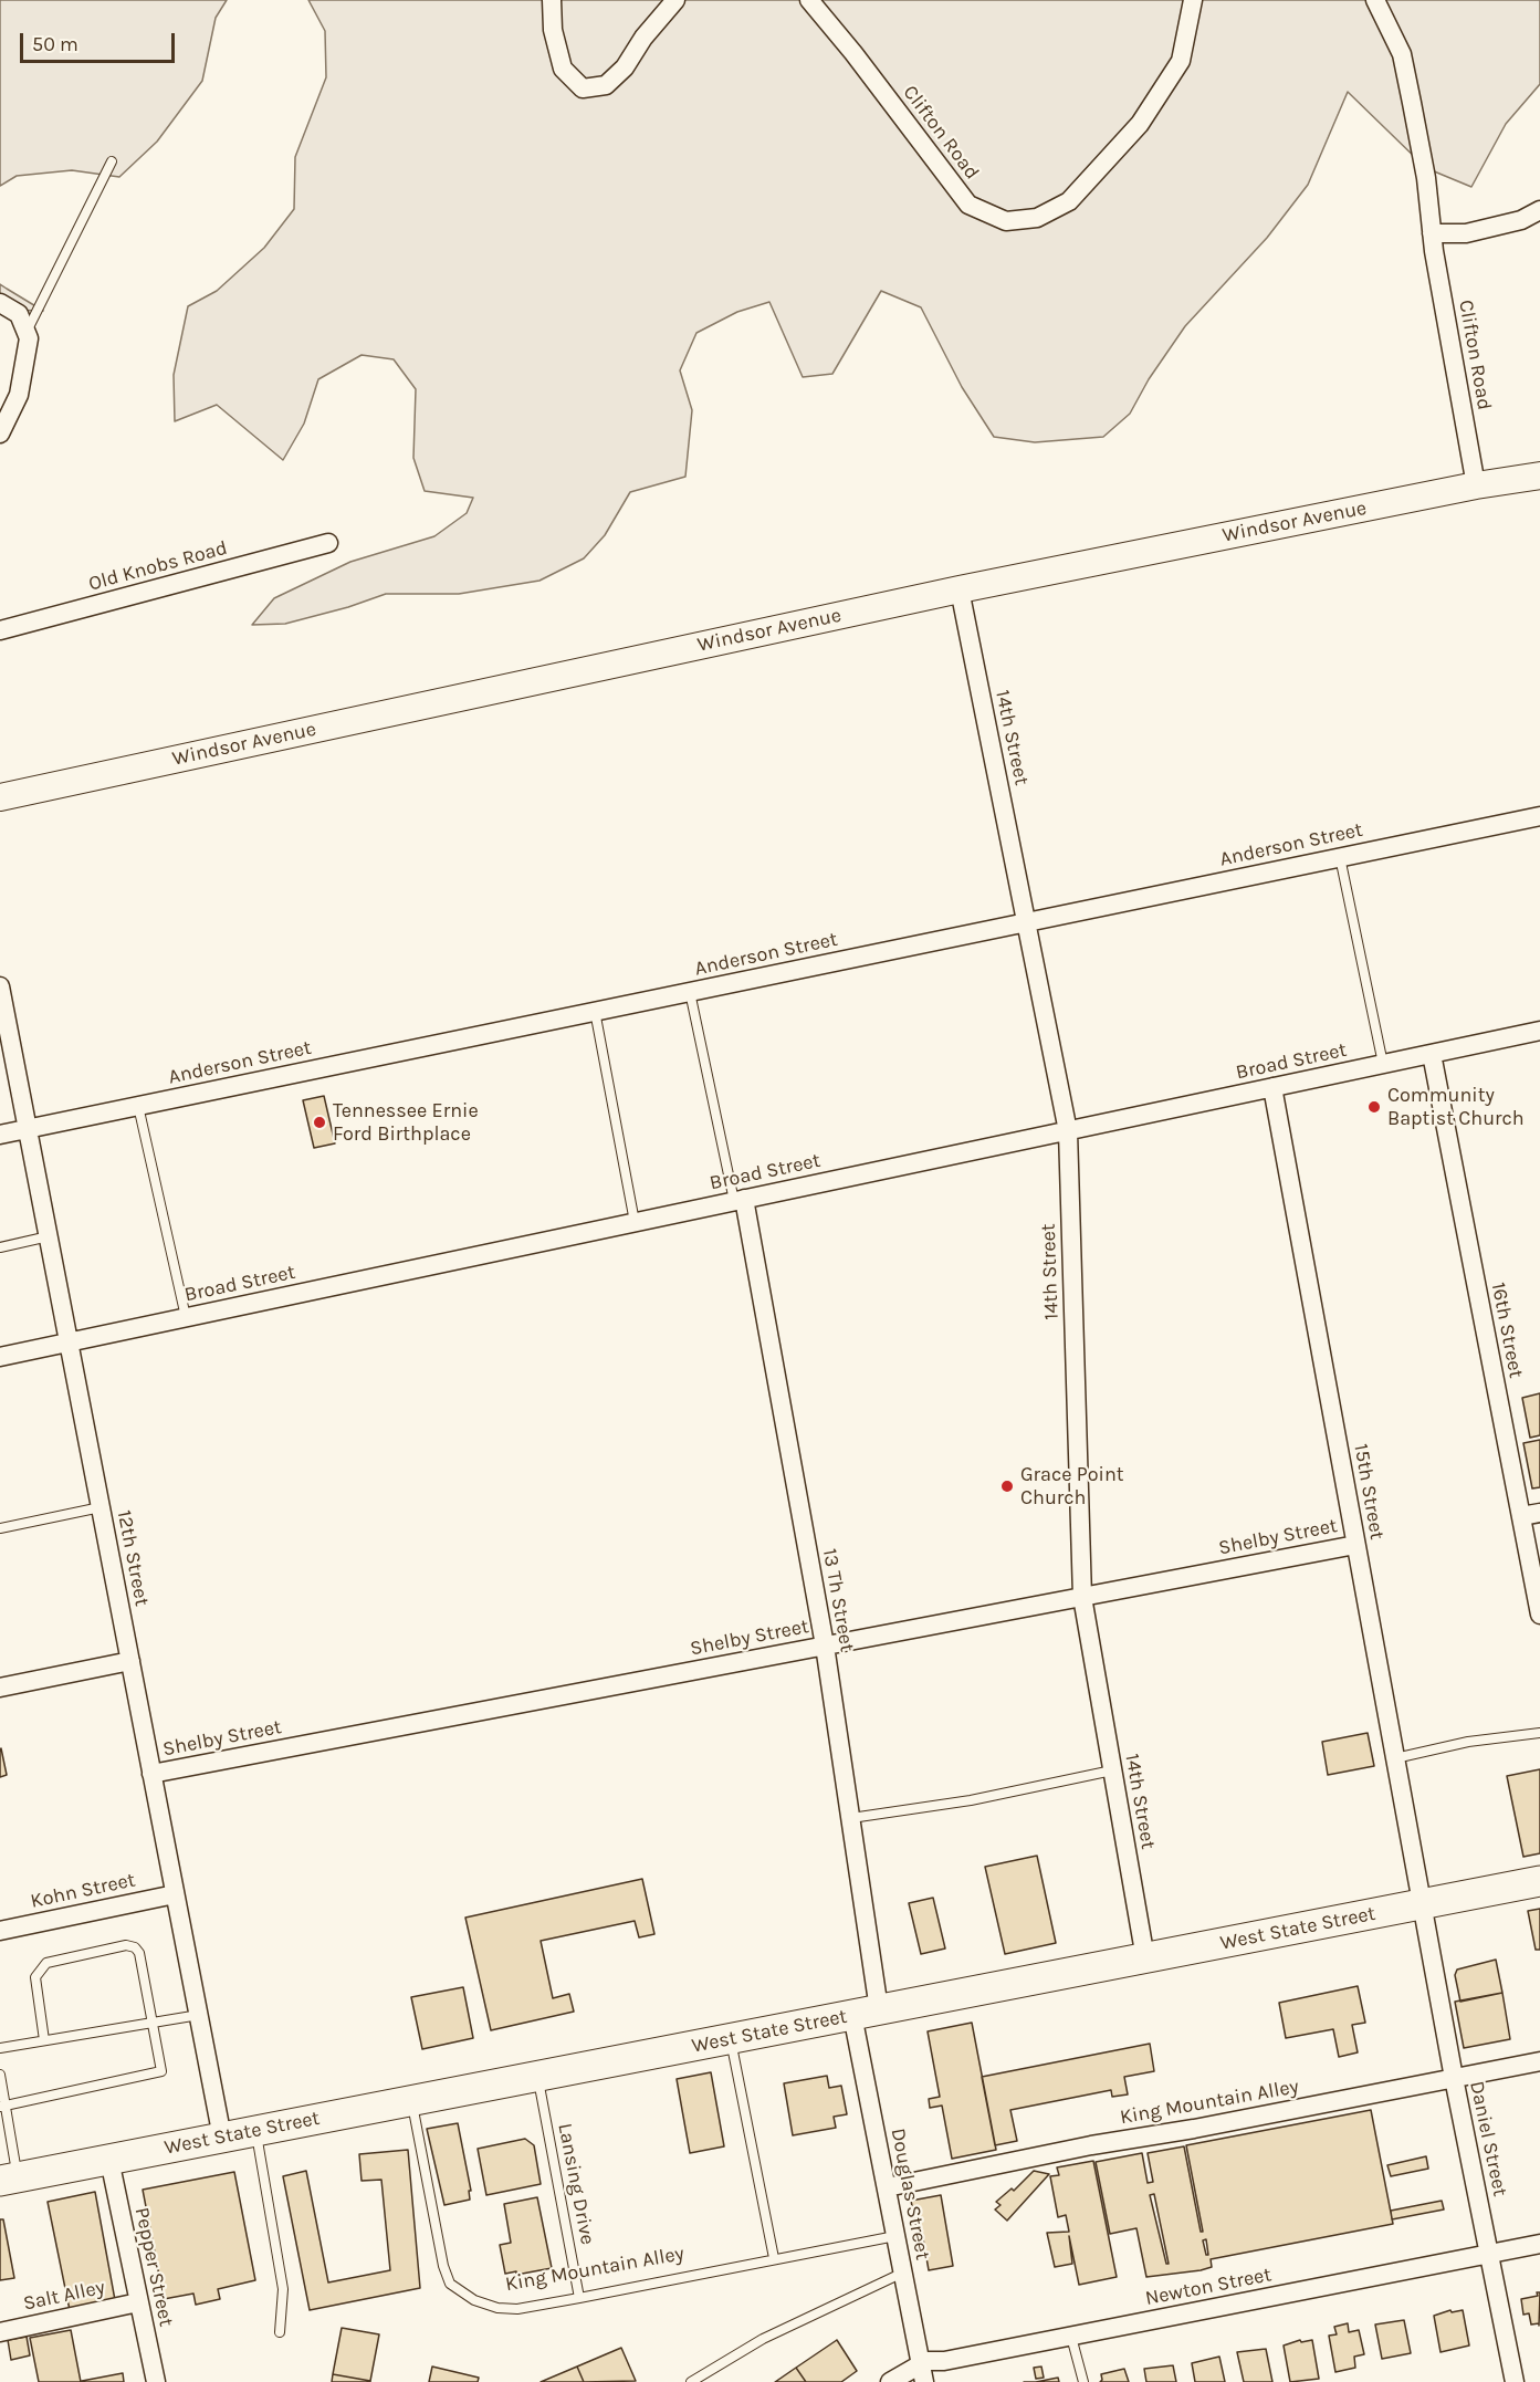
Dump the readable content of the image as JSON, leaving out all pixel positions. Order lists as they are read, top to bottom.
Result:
{
  "streets": {
    "main road": ["West State Street"],
    "street": [
      "Clifton Road",
      "Windsor Avenue",
      "Old Knobs Road",
      "14th Street",
      "Anderson Street",
      "Broad Street",
      "16th Street",
      "15th Street",
      "Shelby Street",
      "12th Street",
      "13 Th Street",
      "Kohn Street",
      "King Mountain Alley",
      "Daniel Street",
      "Douglas Street",
      "Pepper Street",
      "Newton Street",
      "Salt Alley"
    ],
    "lane": ["Lansing Drive"]
  },
  "crossings": [
    ["Clifton Road", "Windsor Avenue"],
    ["Windsor Avenue", "14th Street"],
    ["14th Street", "Anderson Street"],
    ["14th Street", "Broad Street"],
    ["14th Street", "Shelby Street"],
    ["14th Street", "West State Street"],
    ["Anderson Street", "12th Street"],
    ["Broad Street", "16th Street"],
    ["Broad Street", "15th Street"],
    ["Broad Street", "12th Street"],
    ["Broad Street", "13 Th Street"],
    ["15th Street", "Shelby Street"],
    ["15th Street", "West State Street"],
    ["15th Street", "Daniel Street"],
    ["Shelby Street", "12th Street"],
    ["Shelby Street", "13 Th Street"],
    ["12th Street", "Kohn Street"],
    ["12th Street", "West State Street"],
    ["13 Th Street", "West State Street"],
    ["13 Th Street", "Douglas Street"],
    ["West State Street", "King Mountain Alley"],
    ["West State Street", "Daniel Street"],
    ["West State Street", "Lansing Drive"],
    ["West State Street", "Douglas Street"],
    ["West State Street", "Pepper Street"],
    ["King Mountain Alley", "Daniel Street"],
    ["King Mountain Alley", "Lansing Drive"],
    ["King Mountain Alley", "Douglas Street"],
    ["Daniel Street", "Newton Street"],
    ["Douglas Street", "Newton Street"],
    ["Pepper Street", "Salt Alley"]
  ],
  "places": ["Community Baptist Church", "Tennessee Ernie Ford Birthplace", "Grace Point Church"],
  "scale_bar": "50 m"
}
